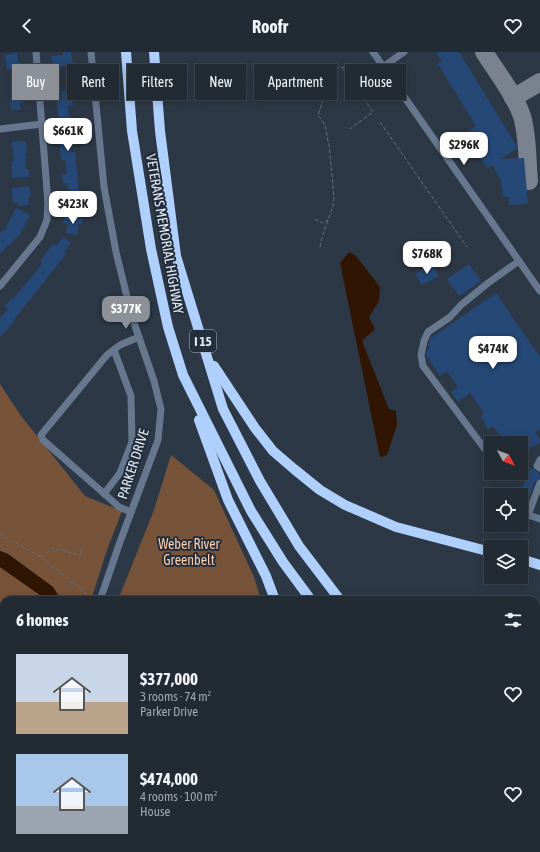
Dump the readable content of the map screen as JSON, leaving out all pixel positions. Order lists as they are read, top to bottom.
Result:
{
  "streets": {
    "highway": ["VETERANS MEMORIAL HIGHWAY", "I 15"],
    "street": ["PARKER DRIVE"]
  },
  "parks": ["Weber River Greenbelt"],
  "north": "bottom right",
  "page": {
    "header": "Roofr",
    "chip": [
      "Buy",
      "Rent",
      "Filters",
      "New",
      "Apartment",
      "House"
    ],
    "price": [
      "$661K",
      "$296K",
      "$423K",
      "$768K",
      "$377K",
      "$474K"
    ],
    "heading": "6 homes",
    "list": [
      {
        "name": "$377,000",
        "note": "3 rooms · 74 m² · Parker Drive"
      },
      {
        "name": "$474,000",
        "note": "4 rooms · 100 m² · House"
      }
    ]
  }
}
